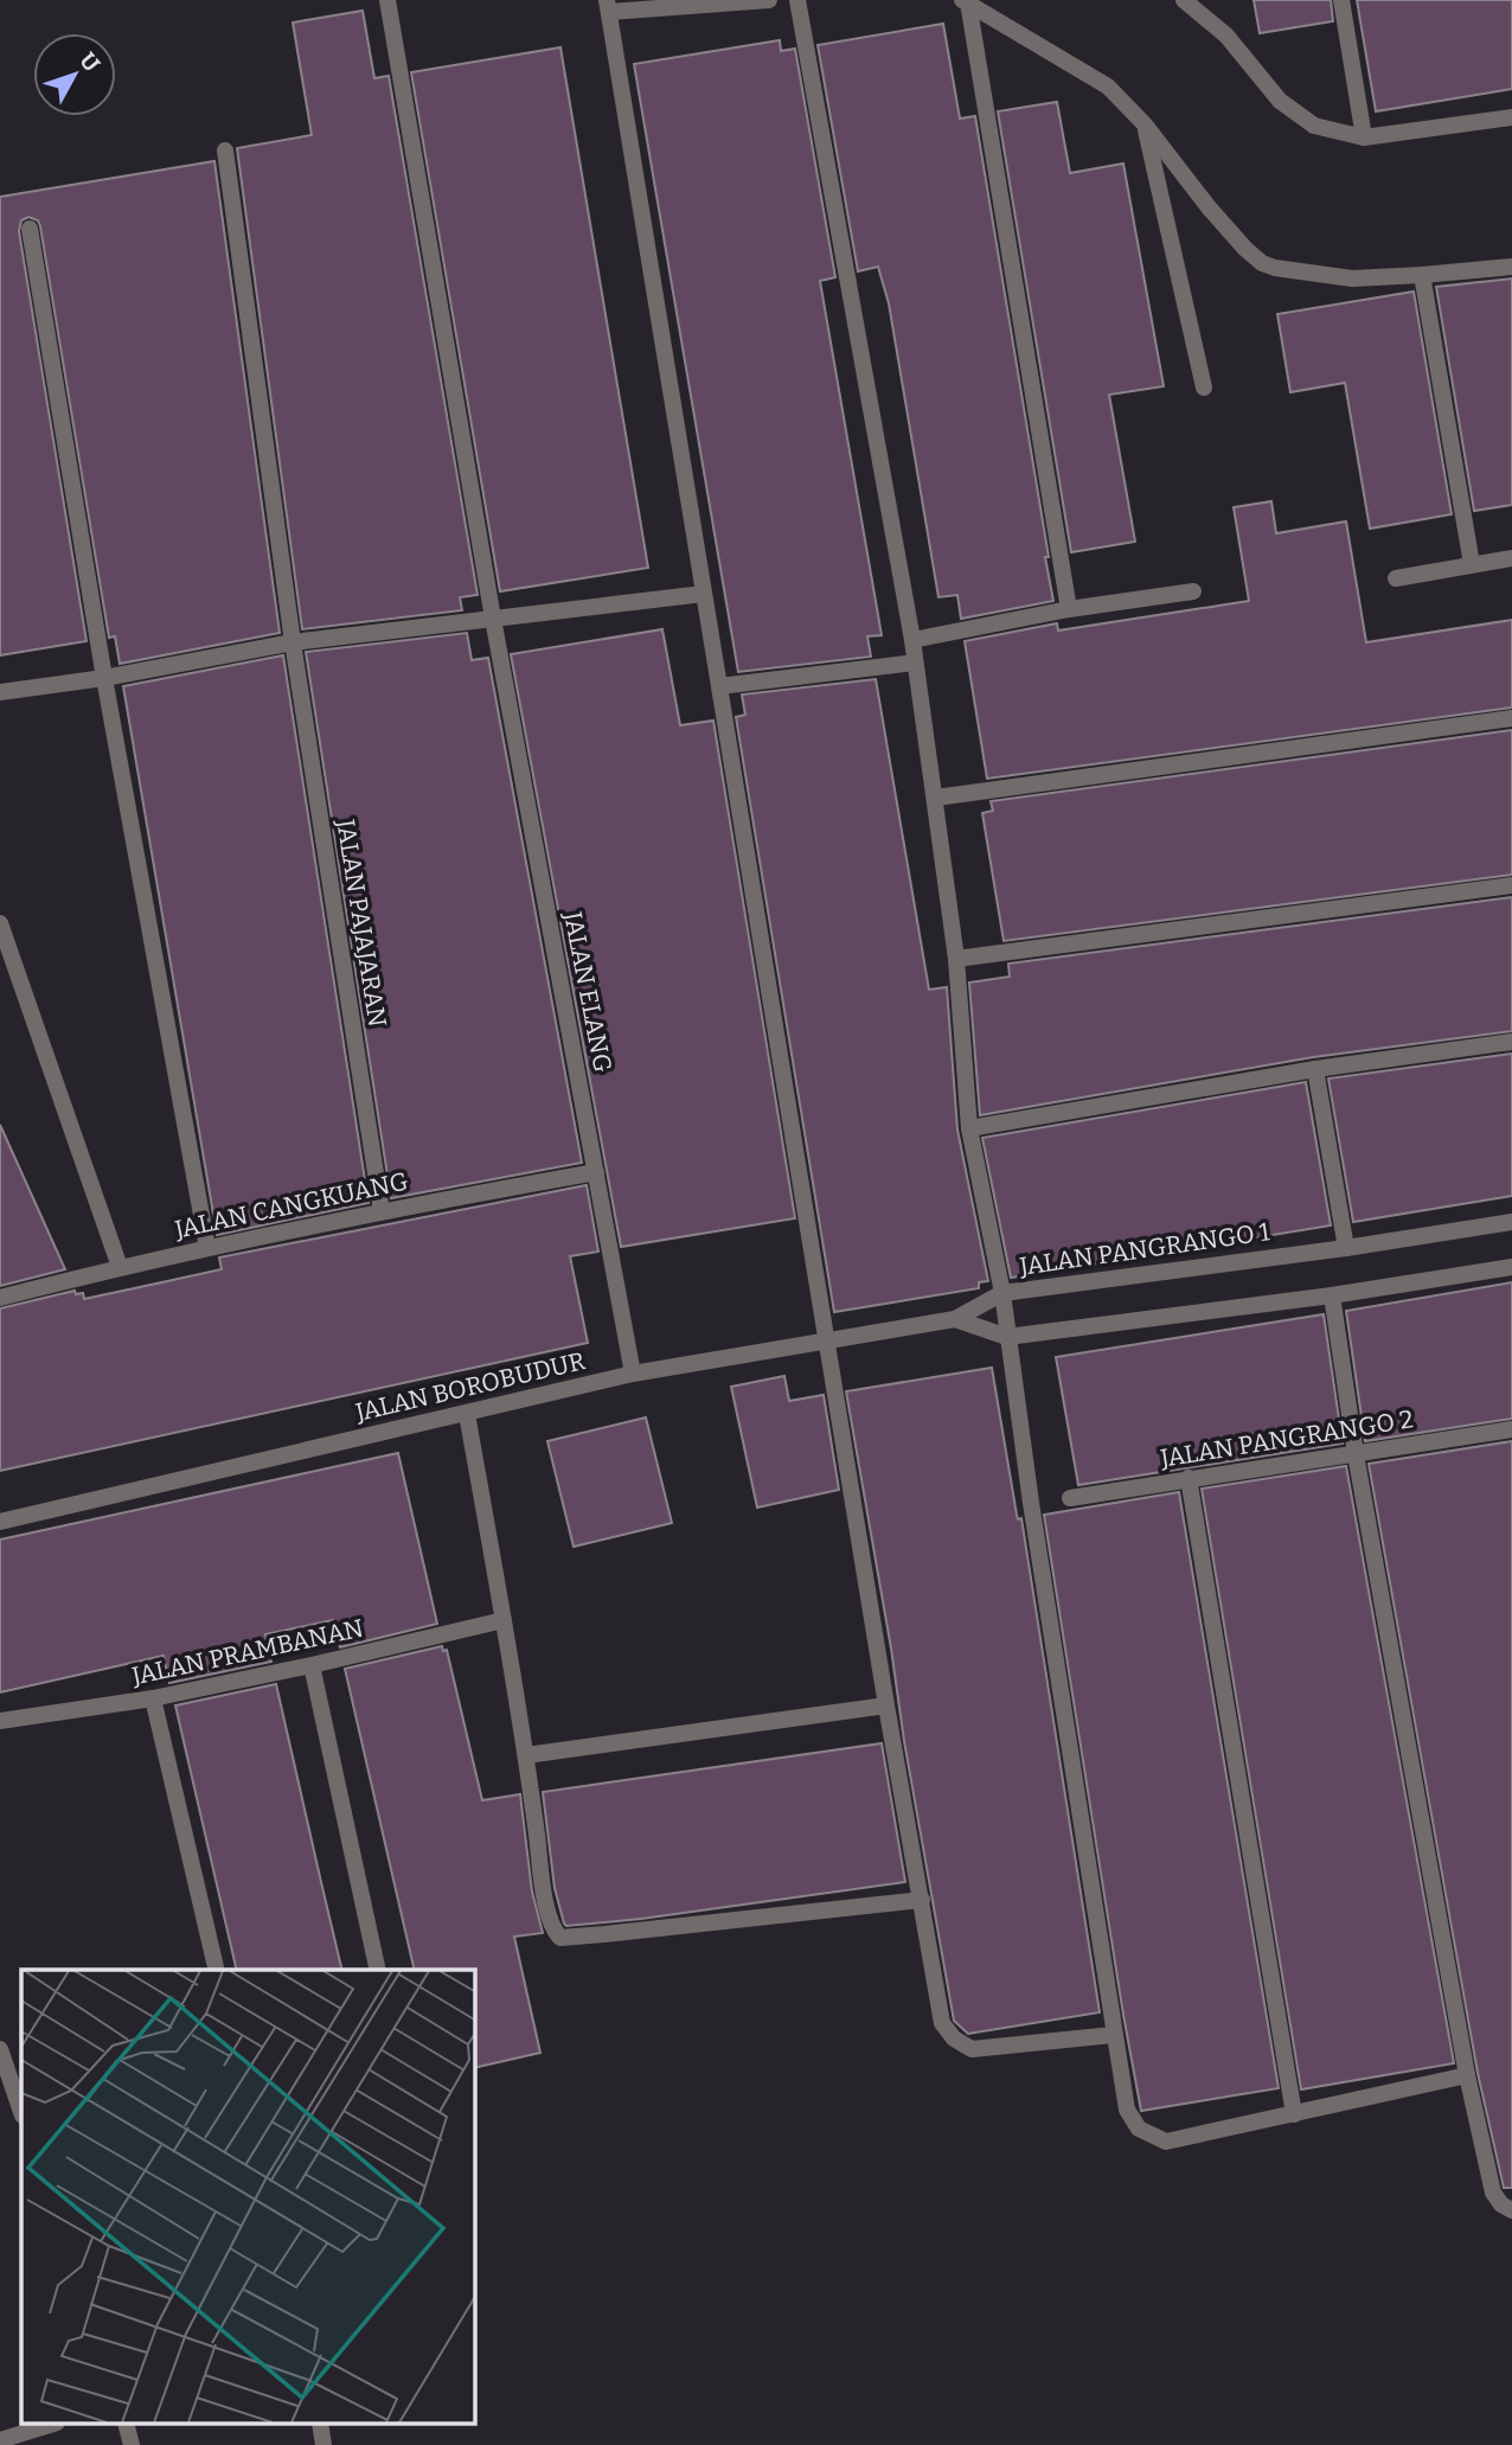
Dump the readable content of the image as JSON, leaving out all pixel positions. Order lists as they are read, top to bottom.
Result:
{
  "streets": {
    "street": [
      "JALAN PAJAJARAN",
      "JALAN ELANG",
      "JALAN CANGKUANG",
      "JALAN PANGRANGO 1",
      "JALAN BOROBUDUR",
      "JALAN PANGRANGO 2",
      "JALAN PRAMBANAN"
    ]
  },
  "crossings": [
    ["JALAN PAJAJARAN", "JALAN CANGKUANG"],
    ["JALAN ELANG", "JALAN CANGKUANG"],
    ["JALAN ELANG", "JALAN BOROBUDUR"],
    ["JALAN PANGRANGO 1", "JALAN BOROBUDUR"]
  ],
  "north": "top right"
}
